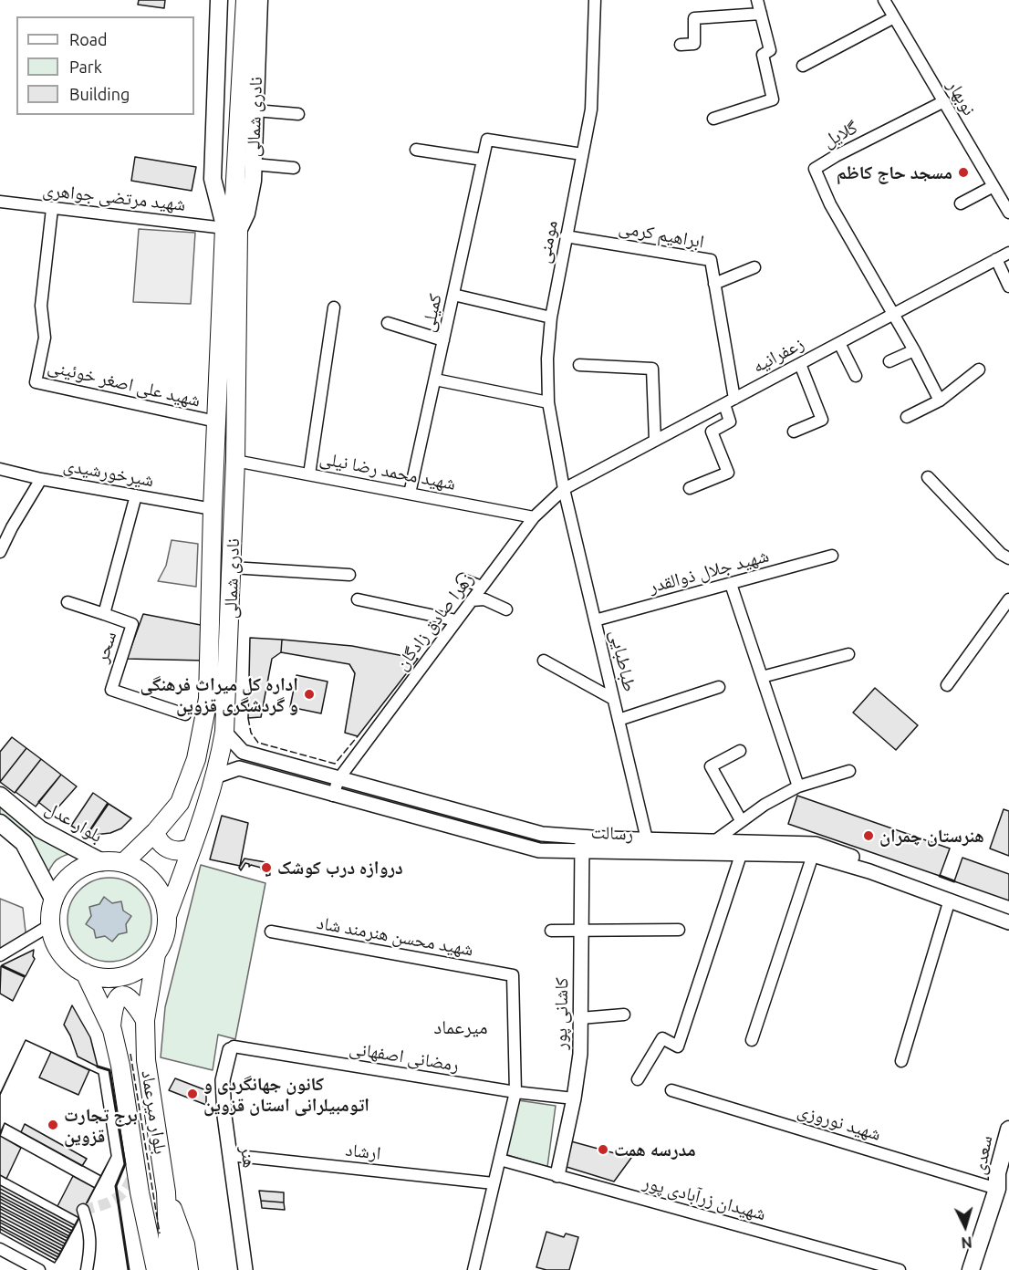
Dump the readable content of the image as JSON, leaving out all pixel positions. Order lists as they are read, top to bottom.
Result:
{
  "streets": {
    "main road": [
      "نادری شمالی",
      "بلوار عدل",
      "بلوار میرعماد",
      "سعدی"
    ],
    "street": [
      "نوبهار",
      "گلایل",
      "شهید مرتضی جواهری",
      "ابراهیم کرمی",
      "مومنی",
      "کمیلی",
      "زعفرانیه",
      "شهید علی اصغر خوئینی",
      "شهید محمد رضا نیلی",
      "شیرخورشیدی",
      "شهید جلال ذوالقدر",
      "زهرا صادق زادگان",
      "سحر",
      "طباطبایی",
      "رسالت",
      "شهید محسن هنرمند شاد",
      "کاشانی پور",
      "رمضانی اصفهانی",
      "شهید نوروزی",
      "ارشاد",
      "هنر",
      "شهیدان زرآبادی پور"
    ]
  },
  "crossings": [
    ["نوبهار", "گلایل"],
    ["نادری شمالی", "شهید مرتضی جواهری"],
    ["نادری شمالی", "شهید علی اصغر خوئینی"],
    ["نادری شمالی", "شهید محمد رضا نیلی"],
    ["نادری شمالی", "شیرخورشیدی"],
    ["نادری شمالی", "بلوار عدل"],
    ["نادری شمالی", "رسالت"],
    ["نادری شمالی", "بلوار میرعماد"],
    ["گلایل", "زعفرانیه"],
    ["شهید مرتضی جواهری", "شهید علی اصغر خوئینی"],
    ["ابراهیم کرمی", "مومنی"],
    ["ابراهیم کرمی", "زعفرانیه"],
    ["مومنی", "کمیلی"],
    ["مومنی", "زعفرانیه"],
    ["مومنی", "زهرا صادق زادگان"],
    ["مومنی", "طباطبایی"],
    ["کمیلی", "شهید محمد رضا نیلی"],
    ["زعفرانیه", "زهرا صادق زادگان"],
    ["زعفرانیه", "طباطبایی"],
    ["شهید محمد رضا نیلی", "زهرا صادق زادگان"],
    ["شیرخورشیدی", "سحر"],
    ["شهید جلال ذوالقدر", "طباطبایی"],
    ["زهرا صادق زادگان", "طباطبایی"],
    ["زهرا صادق زادگان", "رسالت"],
    ["طباطبایی", "رسالت"],
    ["بلوار عدل", "بلوار میرعماد"],
    ["رسالت", "کاشانی پور"],
    ["شهید محسن هنرمند شاد", "رمضانی اصفهانی"],
    ["کاشانی پور", "رمضانی اصفهانی"],
    ["کاشانی پور", "شهیدان زرآبادی پور"],
    ["رمضانی اصفهانی", "هنر"],
    ["شهید نوروزی", "سعدی"],
    ["ارشاد", "هنر"]
  ],
  "districts": ["میرعماد"],
  "places": [
    "مسجد حاج کاظم",
    "اداره کل میراث فرهنگی و گردشگری قزوین",
    "هنرستان چمران",
    "دروازه درب کوشک",
    "کانون جهانگردی و اتومبیلرانی استان قزوین",
    "برج تجارت قزوین",
    "مدرسه همت"
  ],
  "legend": ["Road", "Park", "Building"],
  "north": "bottom"
}
